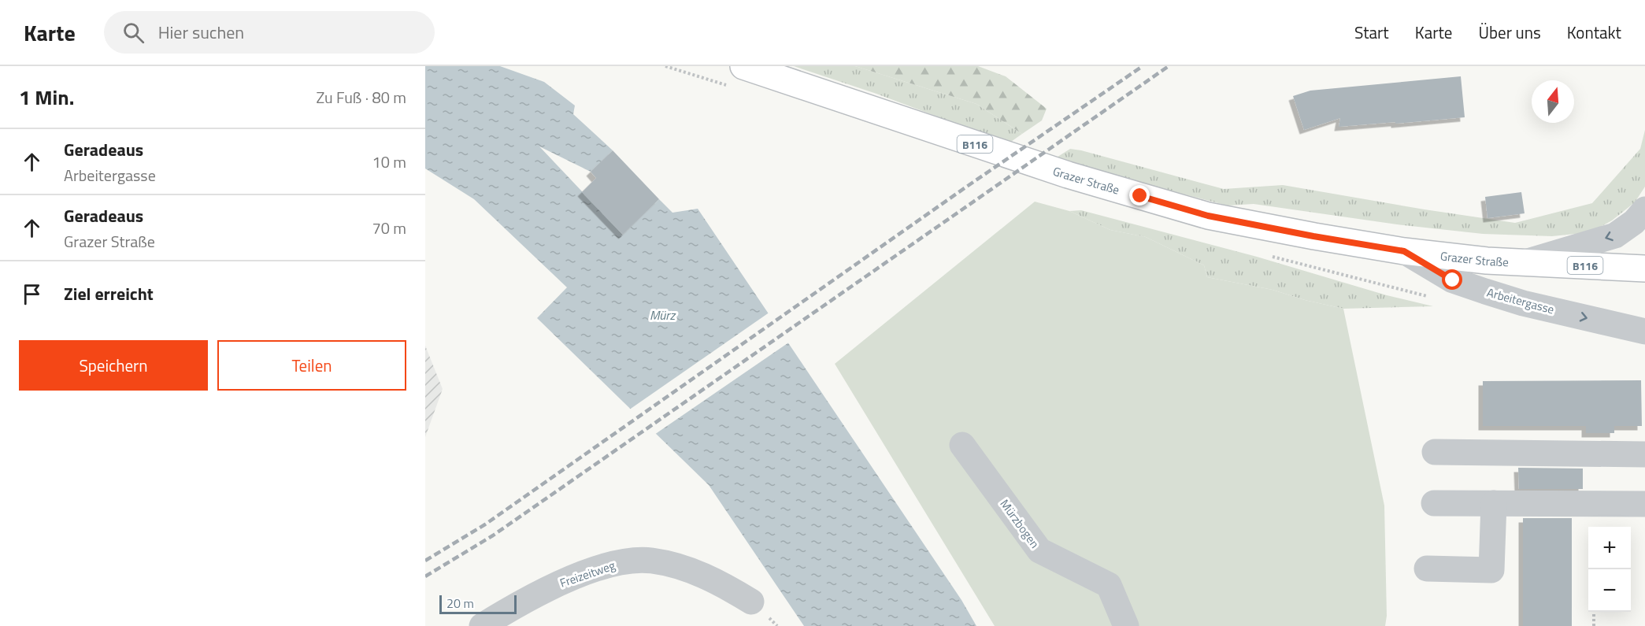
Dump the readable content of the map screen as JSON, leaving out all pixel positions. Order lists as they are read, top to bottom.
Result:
{
  "streets": {
    "main road": ["B116", "Grazer Straße"],
    "street": ["Arbeitergasse", "Mürzbogen", "Freizeitweg"]
  },
  "crossings": [
    ["Grazer Straße", "Arbeitergasse"]
  ],
  "water": ["Mürz"],
  "scale_bar": "20 m",
  "north": "top",
  "page": {
    "header": "Karte",
    "search": "Hier suchen",
    "nav": [
      "Start",
      "Karte",
      "Über uns",
      "Kontakt"
    ],
    "heading": ["1 Min.", "Zu Fuß · 80 m"],
    "list": [
      ["Geradeaus", "Arbeitergasse", "10 m"],
      ["Geradeaus", "Grazer Straße", "70 m"],
      "Ziel erreicht"
    ],
    "buttons": ["Speichern", "Teilen"],
    "map_buttons": ["+", "−"],
    "scale": "20 m"
  }
}
